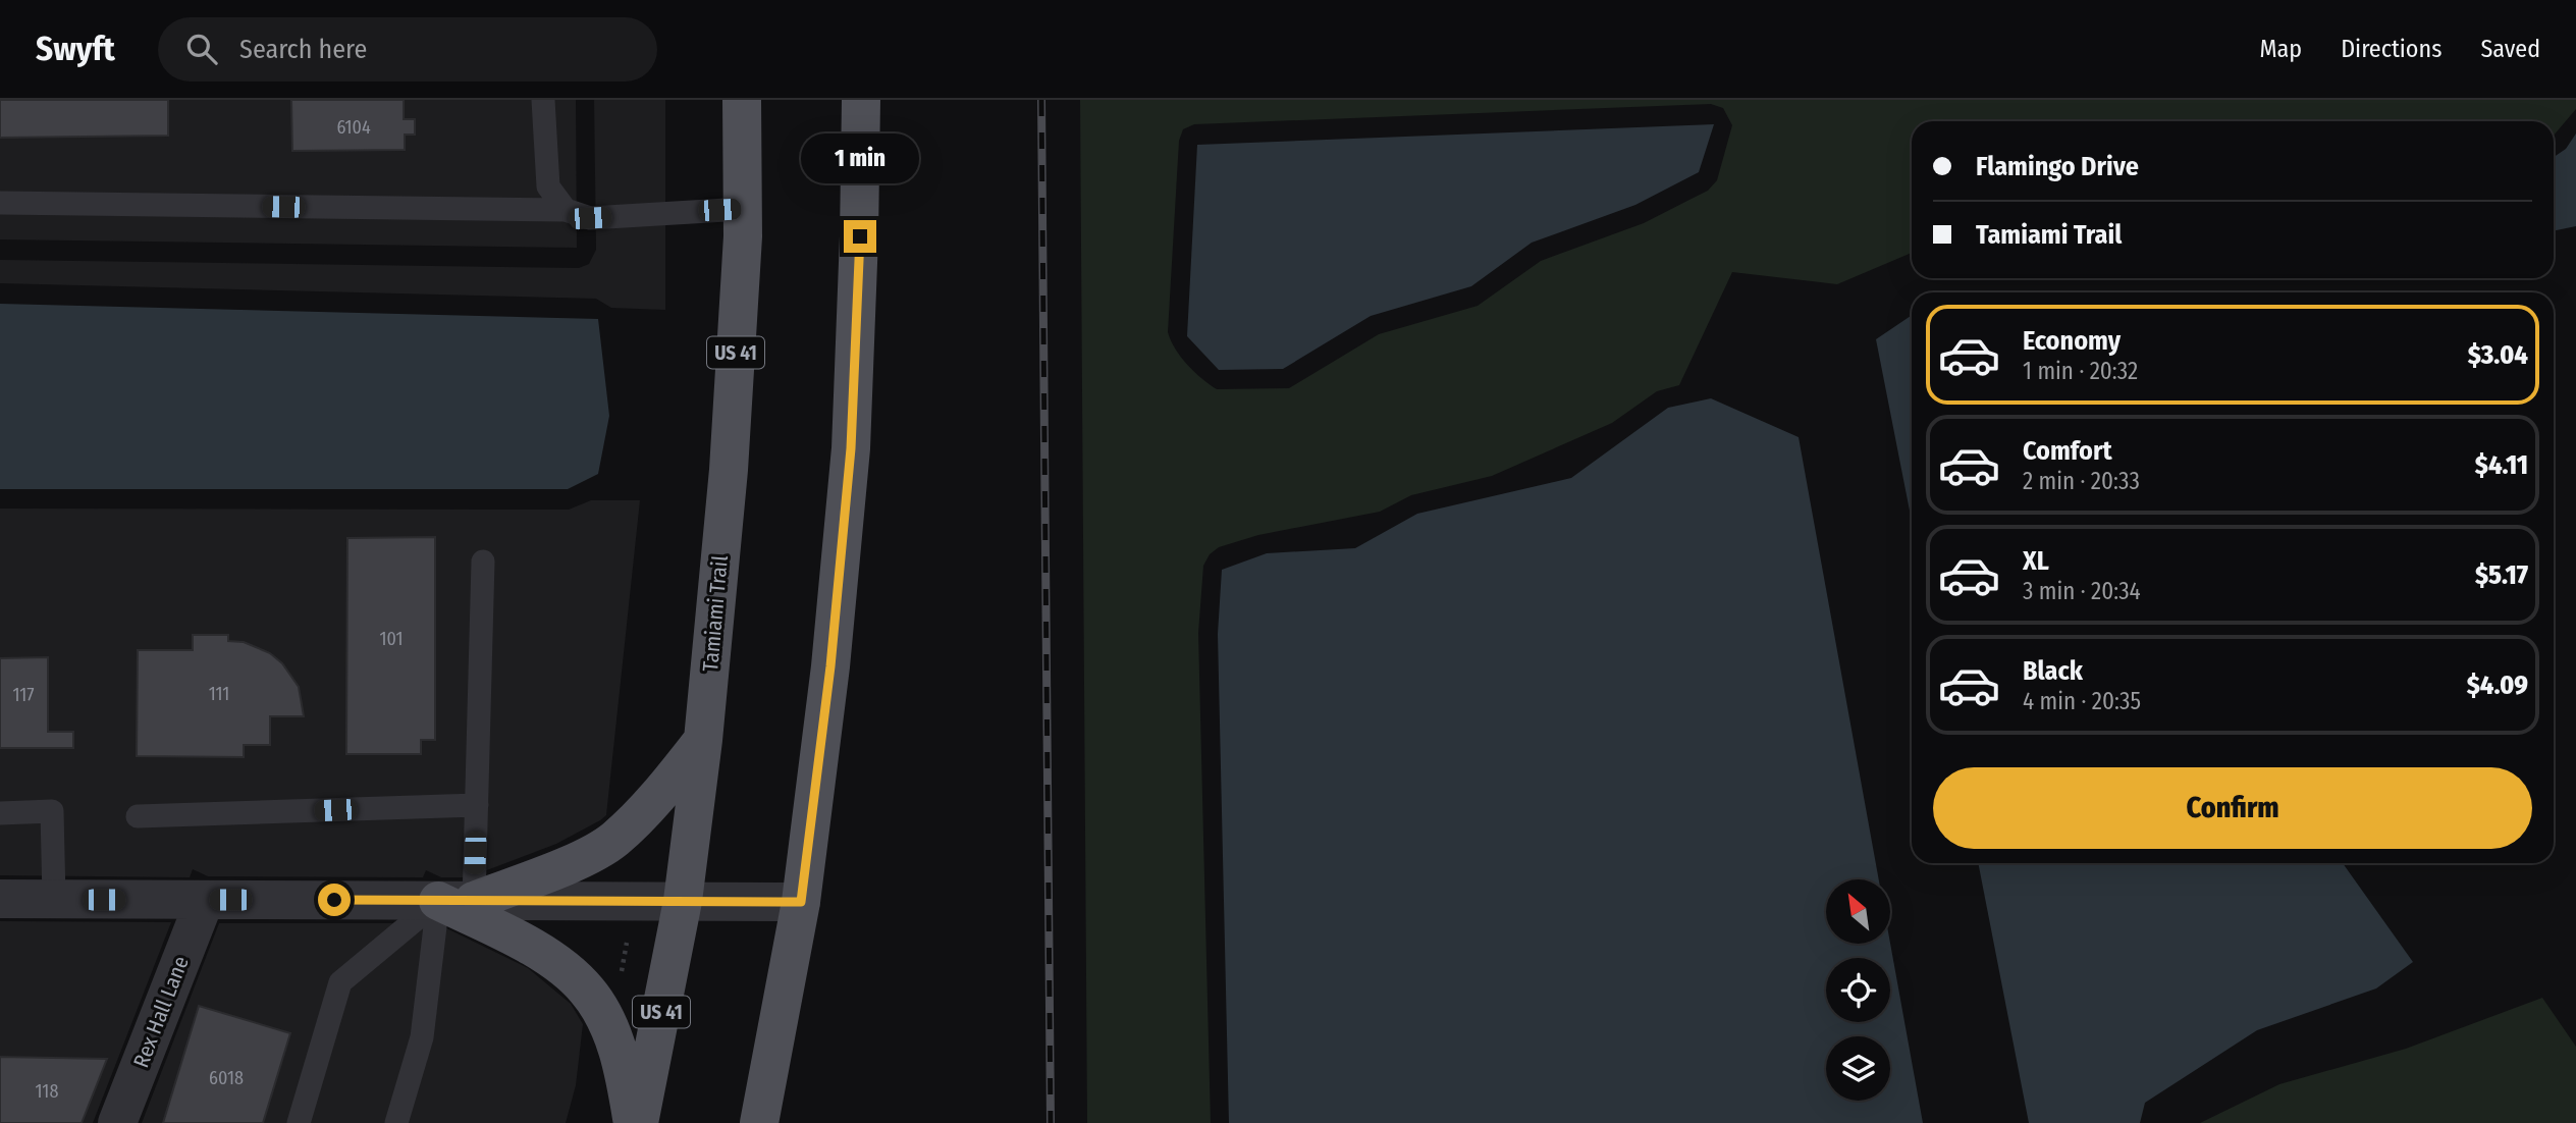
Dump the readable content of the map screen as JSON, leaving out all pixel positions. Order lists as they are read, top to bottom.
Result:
{
  "streets": {
    "main road": ["US 41", "Tamiami Trail"],
    "street": ["Rex Hall Lane"]
  },
  "house_numbers": [
    "6104",
    "101",
    "111",
    "117",
    "6018",
    "118"
  ],
  "north": "top left",
  "page": {
    "header": "Swyft",
    "search": "Search here",
    "nav": ["Map", "Directions", "Saved"],
    "banner": ["Flamingo Drive", "Tamiami Trail"],
    "bubble": "1 min",
    "list": [
      {
        "name": "Economy",
        "note": "1 min · 20:32",
        "value": "$3.04"
      },
      {
        "name": "Comfort",
        "note": "2 min · 20:33",
        "value": "$4.11"
      },
      {
        "name": "XL",
        "note": "3 min · 20:34",
        "value": "$5.17"
      },
      {
        "name": "Black",
        "note": "4 min · 20:35",
        "value": "$4.09"
      }
    ],
    "buttons": "Confirm"
  }
}
